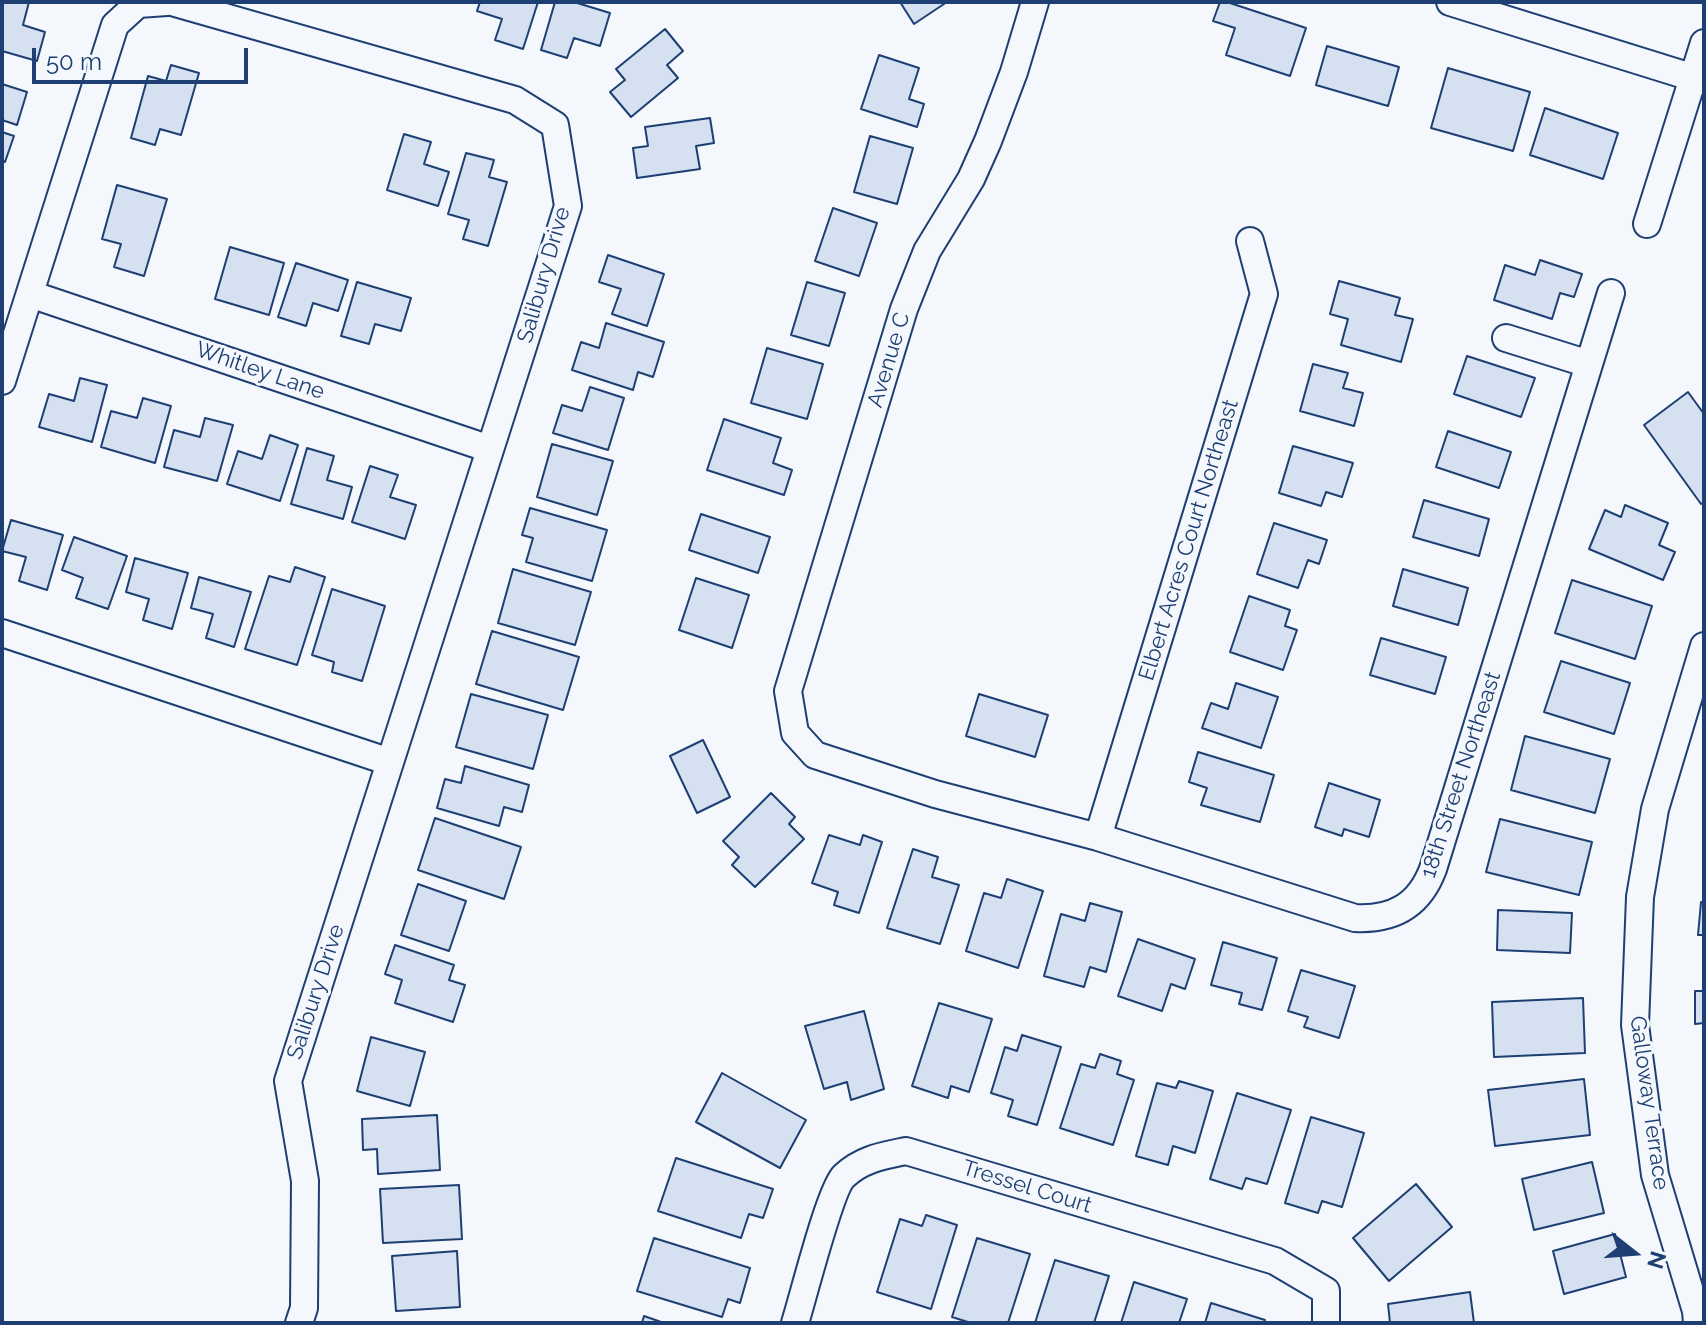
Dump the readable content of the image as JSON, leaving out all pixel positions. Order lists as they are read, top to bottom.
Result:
{
  "streets": {
    "street": [
      "Salibury Drive",
      "Avenue C",
      "Whitley Lane",
      "Elbert Acres Court Northeast",
      "18th Street Northeast",
      "Galloway Terrace",
      "Tressel Court"
    ]
  },
  "crossings": [
    ["Salibury Drive", "Whitley Lane"],
    ["Avenue C", "18th Street Northeast"],
    ["Elbert Acres Court Northeast", "18th Street Northeast"]
  ],
  "scale_bar": "50 m",
  "north": "right"
}
